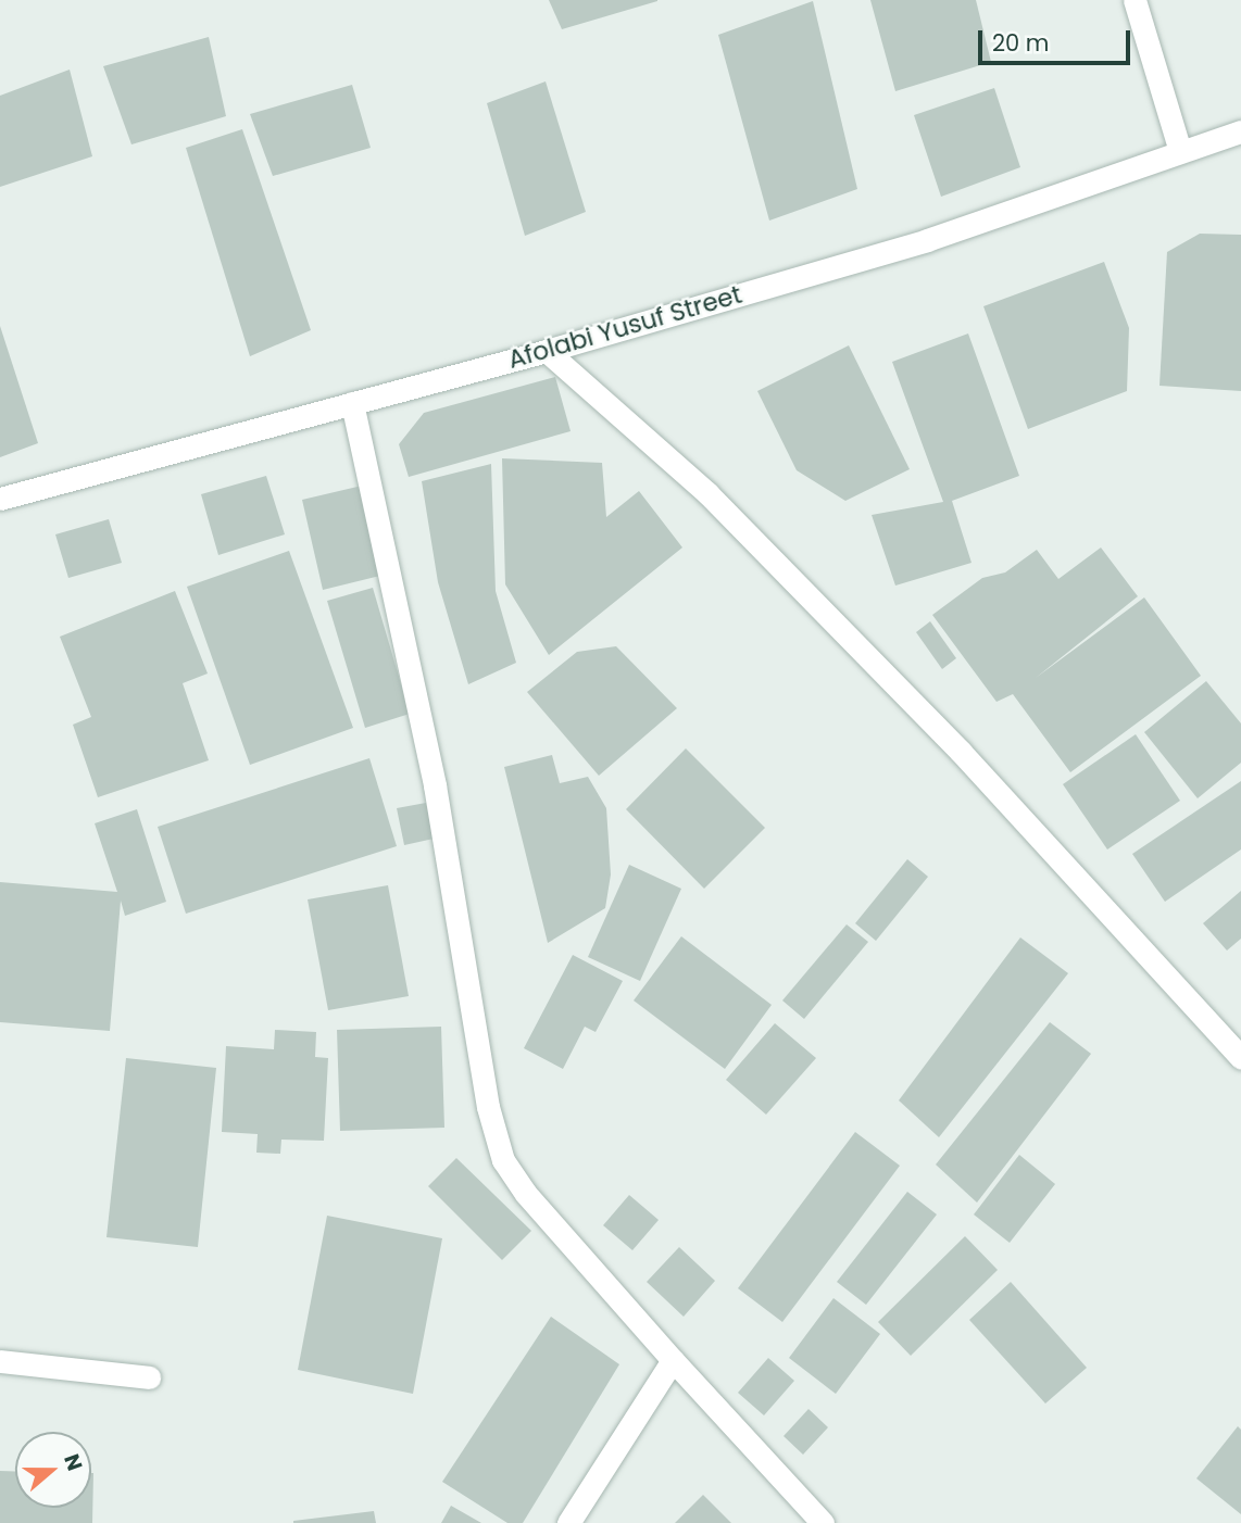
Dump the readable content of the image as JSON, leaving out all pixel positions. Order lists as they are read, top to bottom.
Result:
{
  "streets": {
    "street": ["Afolabi Yusuf Street"]
  },
  "scale_bar": "20 m",
  "north": "right"
}
